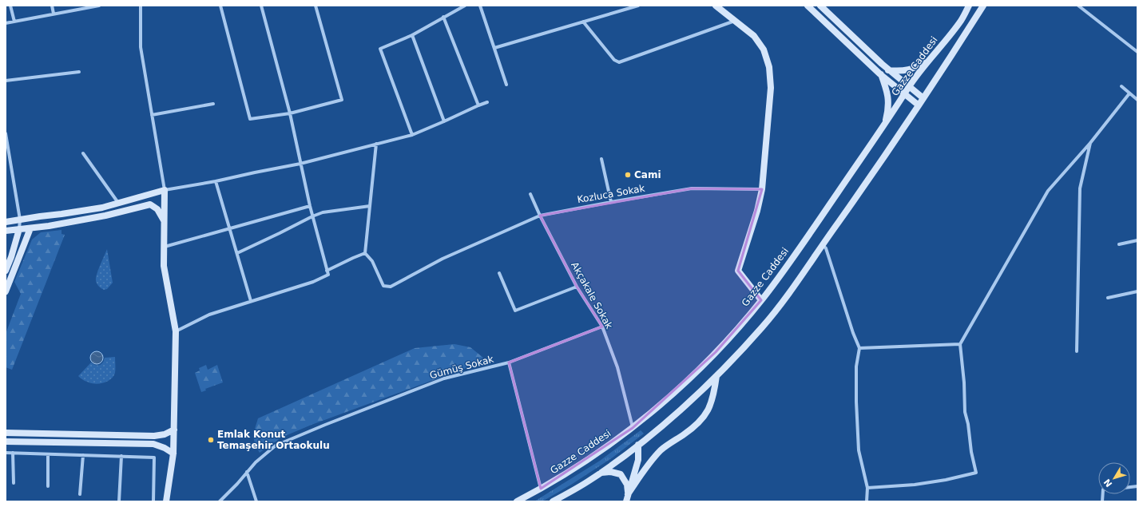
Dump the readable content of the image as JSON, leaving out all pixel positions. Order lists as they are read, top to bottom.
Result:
{
  "streets": {
    "main road": ["Gazze Caddesi"],
    "street": ["Kozluca Sokak", "Akçakale Sokak", "Gümüş Sokak"]
  },
  "crossings": [
    ["Gazze Caddesi", "Akçakale Sokak"],
    ["Kozluca Sokak", "Akçakale Sokak"],
    ["Akçakale Sokak", "Gümüş Sokak"]
  ],
  "places": ["Cami", "Emlak Konut Temaşehir Ortaokulu"],
  "north": "bottom left"
}
